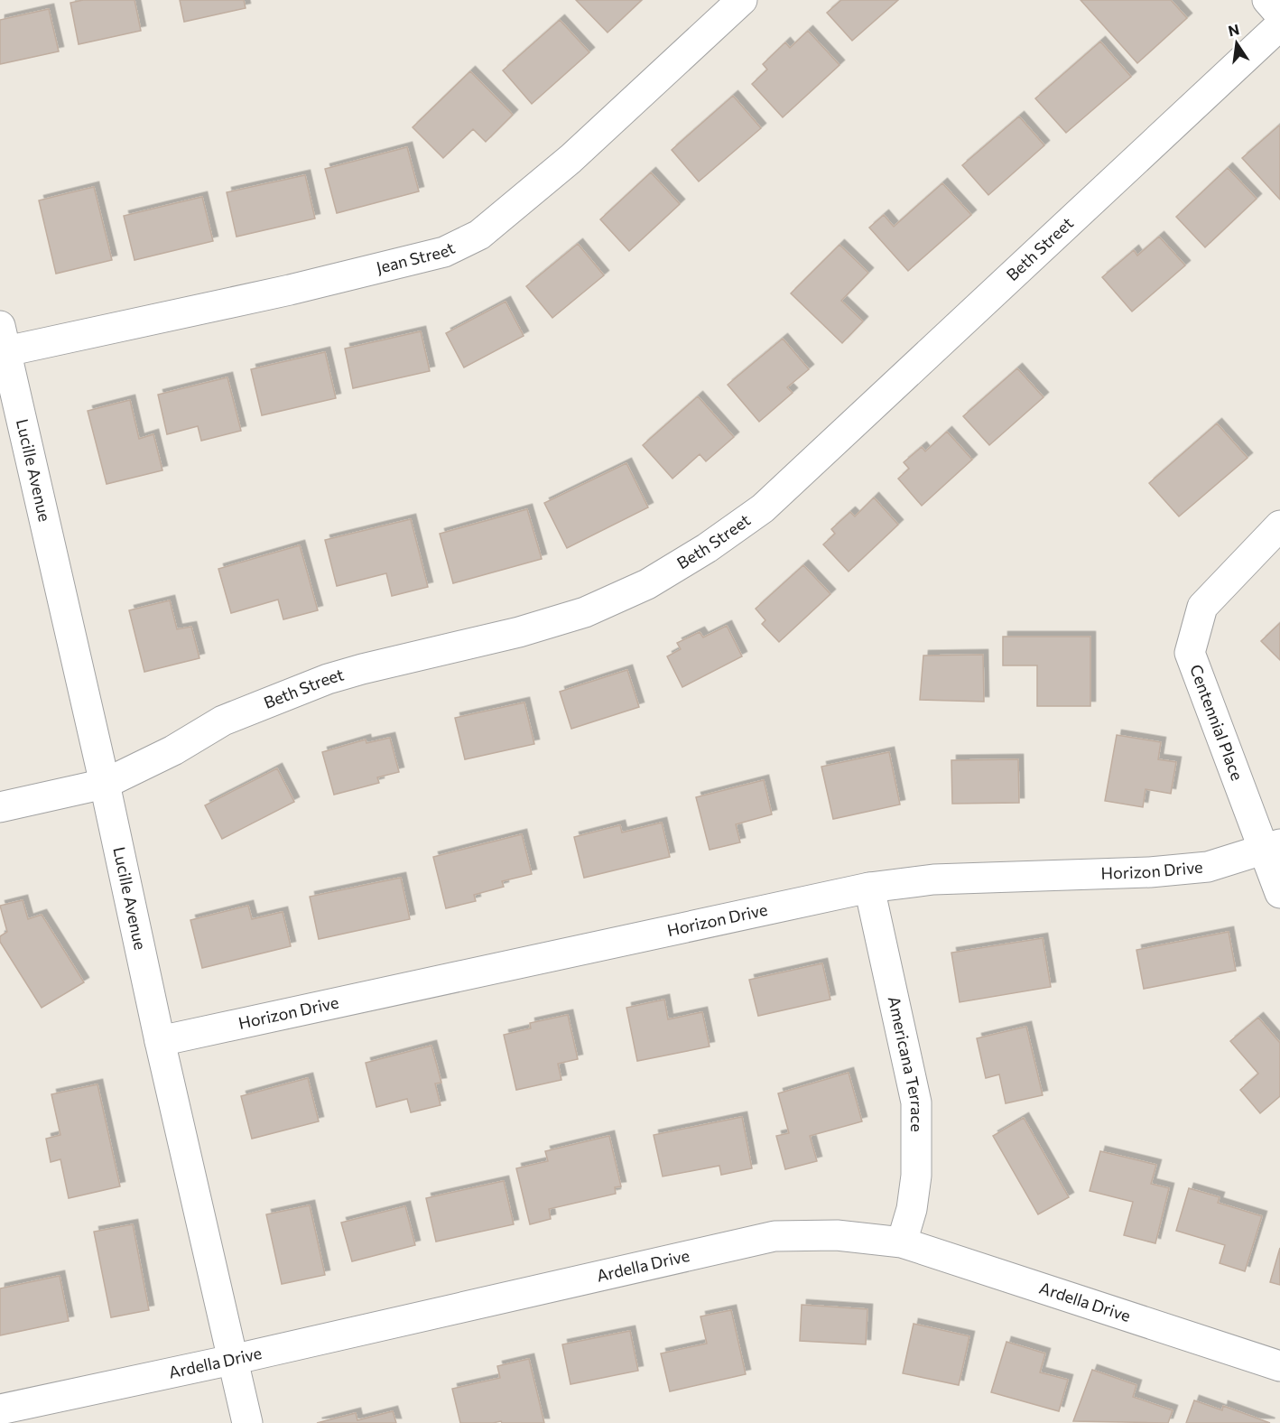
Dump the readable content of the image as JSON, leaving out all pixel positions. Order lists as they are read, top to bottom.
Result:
{
  "streets": {
    "street": [
      "Beth Street",
      "Jean Street",
      "Lucille Avenue",
      "Centennial Place",
      "Horizon Drive",
      "Americana Terrace",
      "Ardella Drive"
    ]
  },
  "crossings": [
    ["Beth Street", "Lucille Avenue"],
    ["Jean Street", "Lucille Avenue"],
    ["Lucille Avenue", "Horizon Drive"],
    ["Lucille Avenue", "Ardella Drive"],
    ["Centennial Place", "Horizon Drive"],
    ["Horizon Drive", "Americana Terrace"],
    ["Americana Terrace", "Ardella Drive"]
  ],
  "north": "top"
}
